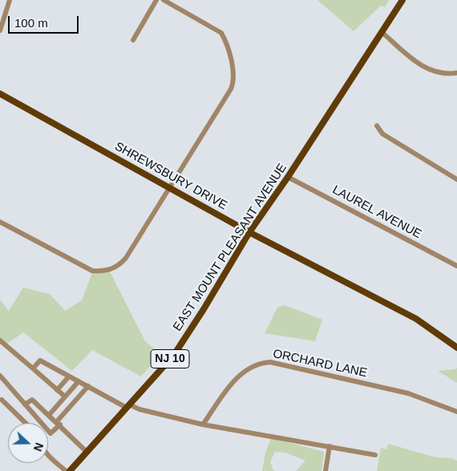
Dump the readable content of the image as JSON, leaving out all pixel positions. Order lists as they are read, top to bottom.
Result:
{
  "streets": {
    "main road": ["SHREWSBURY DRIVE", "EAST MOUNT PLEASANT AVENUE", "NJ 10"],
    "street": ["LAUREL AVENUE", "ORCHARD LANE"]
  },
  "crossings": [
    ["SHREWSBURY DRIVE", "EAST MOUNT PLEASANT AVENUE"],
    ["LAUREL AVENUE", "EAST MOUNT PLEASANT AVENUE"]
  ],
  "scale_bar": "100 m",
  "north": "right"
}
